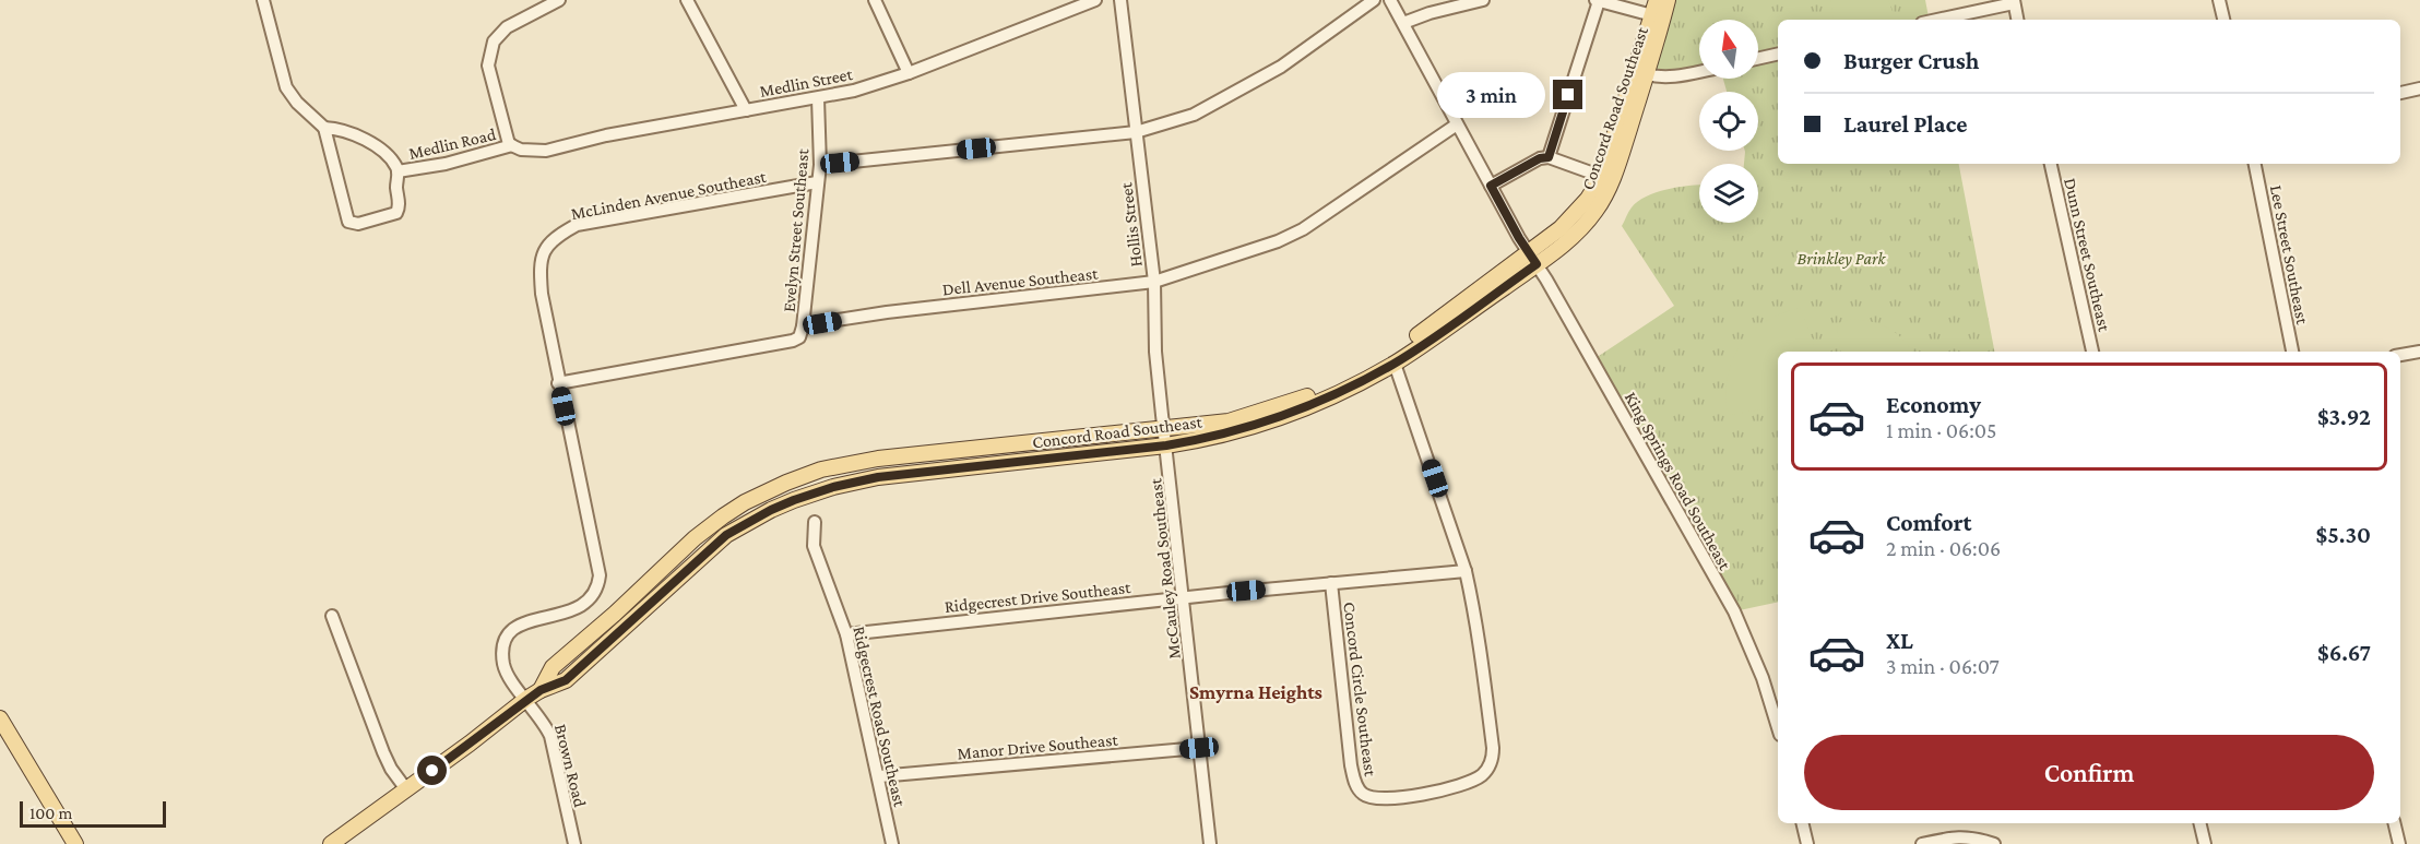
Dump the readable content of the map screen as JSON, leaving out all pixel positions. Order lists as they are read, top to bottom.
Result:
{
  "streets": {
    "main road": ["Concord Road Southeast"],
    "street": [
      "Medlin Street",
      "Medlin Road",
      "McLinden Avenue Southeast",
      "Hollis Street",
      "Evelyn Street Southeast",
      "Dunn Street Southeast",
      "Lee Street Southeast",
      "Dell Avenue Southeast",
      "King Springs Road Southeast",
      "McCauley Road Southeast",
      "Ridgecrest Drive Southeast",
      "Concord Circle Southeast",
      "Ridgecrest Road Southeast",
      "Manor Drive Southeast",
      "Brown Road"
    ]
  },
  "crossings": [
    ["Medlin Street", "Medlin Road"],
    ["Medlin Street", "Evelyn Street Southeast"],
    ["Concord Road Southeast", "McLinden Avenue Southeast"],
    ["Concord Road Southeast", "Hollis Street"],
    ["Concord Road Southeast", "King Springs Road Southeast"],
    ["Concord Road Southeast", "McCauley Road Southeast"],
    ["Concord Road Southeast", "Concord Circle Southeast"],
    ["Concord Road Southeast", "Brown Road"],
    ["McLinden Avenue Southeast", "Evelyn Street Southeast"],
    ["McLinden Avenue Southeast", "Dell Avenue Southeast"],
    ["McLinden Avenue Southeast", "Brown Road"],
    ["Hollis Street", "Dell Avenue Southeast"],
    ["Hollis Street", "McCauley Road Southeast"],
    ["Evelyn Street Southeast", "Dell Avenue Southeast"],
    ["Dell Avenue Southeast", "King Springs Road Southeast"],
    ["McCauley Road Southeast", "Ridgecrest Drive Southeast"],
    ["McCauley Road Southeast", "Manor Drive Southeast"],
    ["Ridgecrest Drive Southeast", "Concord Circle Southeast"],
    ["Ridgecrest Drive Southeast", "Ridgecrest Road Southeast"],
    ["Ridgecrest Road Southeast", "Manor Drive Southeast"]
  ],
  "districts": ["Smyrna Heights"],
  "parks": ["Brinkley Park"],
  "scale_bar": "100 m",
  "north": "top",
  "page": {
    "banner": ["Burger Crush", "Laurel Place"],
    "bubble": "3 min",
    "list": [
      {
        "name": "Economy",
        "note": "1 min · 06:05",
        "value": "$3.92"
      },
      {
        "name": "Comfort",
        "note": "2 min · 06:06",
        "value": "$5.30"
      },
      {
        "name": "XL",
        "note": "3 min · 06:07",
        "value": "$6.67"
      }
    ],
    "buttons": "Confirm",
    "scale": "100 m"
  }
}
